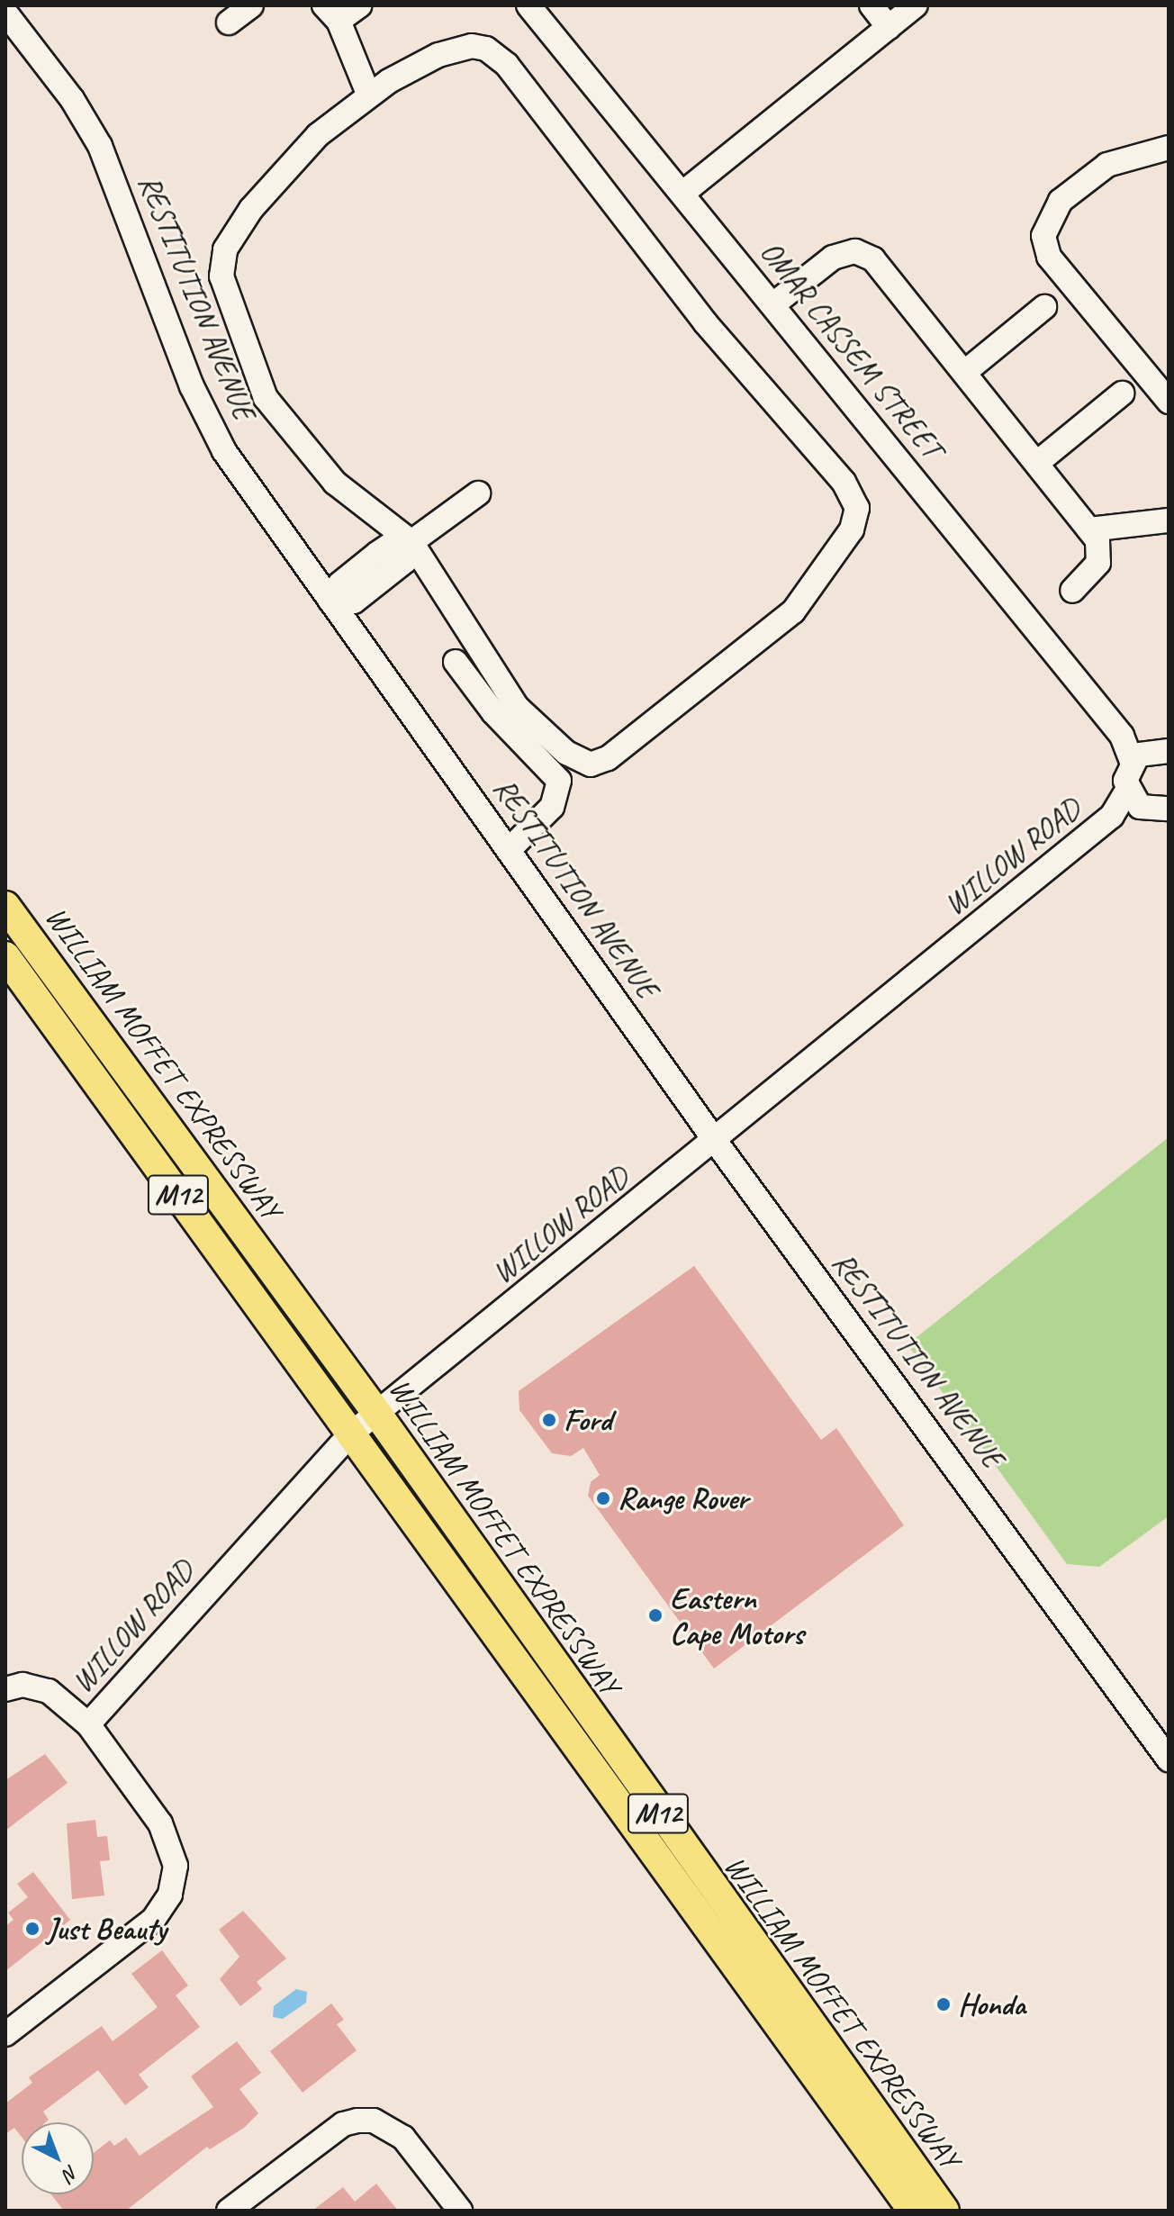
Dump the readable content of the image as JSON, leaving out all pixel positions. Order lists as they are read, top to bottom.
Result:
{
  "streets": {
    "main road": ["WILLIAM MOFFET EXPRESSWAY", "M12"],
    "street": ["RESTITUTION AVENUE", "OMAR CASSEM STREET", "WILLOW ROAD"]
  },
  "crossings": [
    ["RESTITUTION AVENUE", "WILLOW ROAD"],
    ["WILLOW ROAD", "WILLIAM MOFFET EXPRESSWAY"]
  ],
  "places": [
    "Ford",
    "Range Rover",
    "Eastern Cape Motors",
    "Just Beauty",
    "Honda"
  ],
  "north": "bottom right"
}
